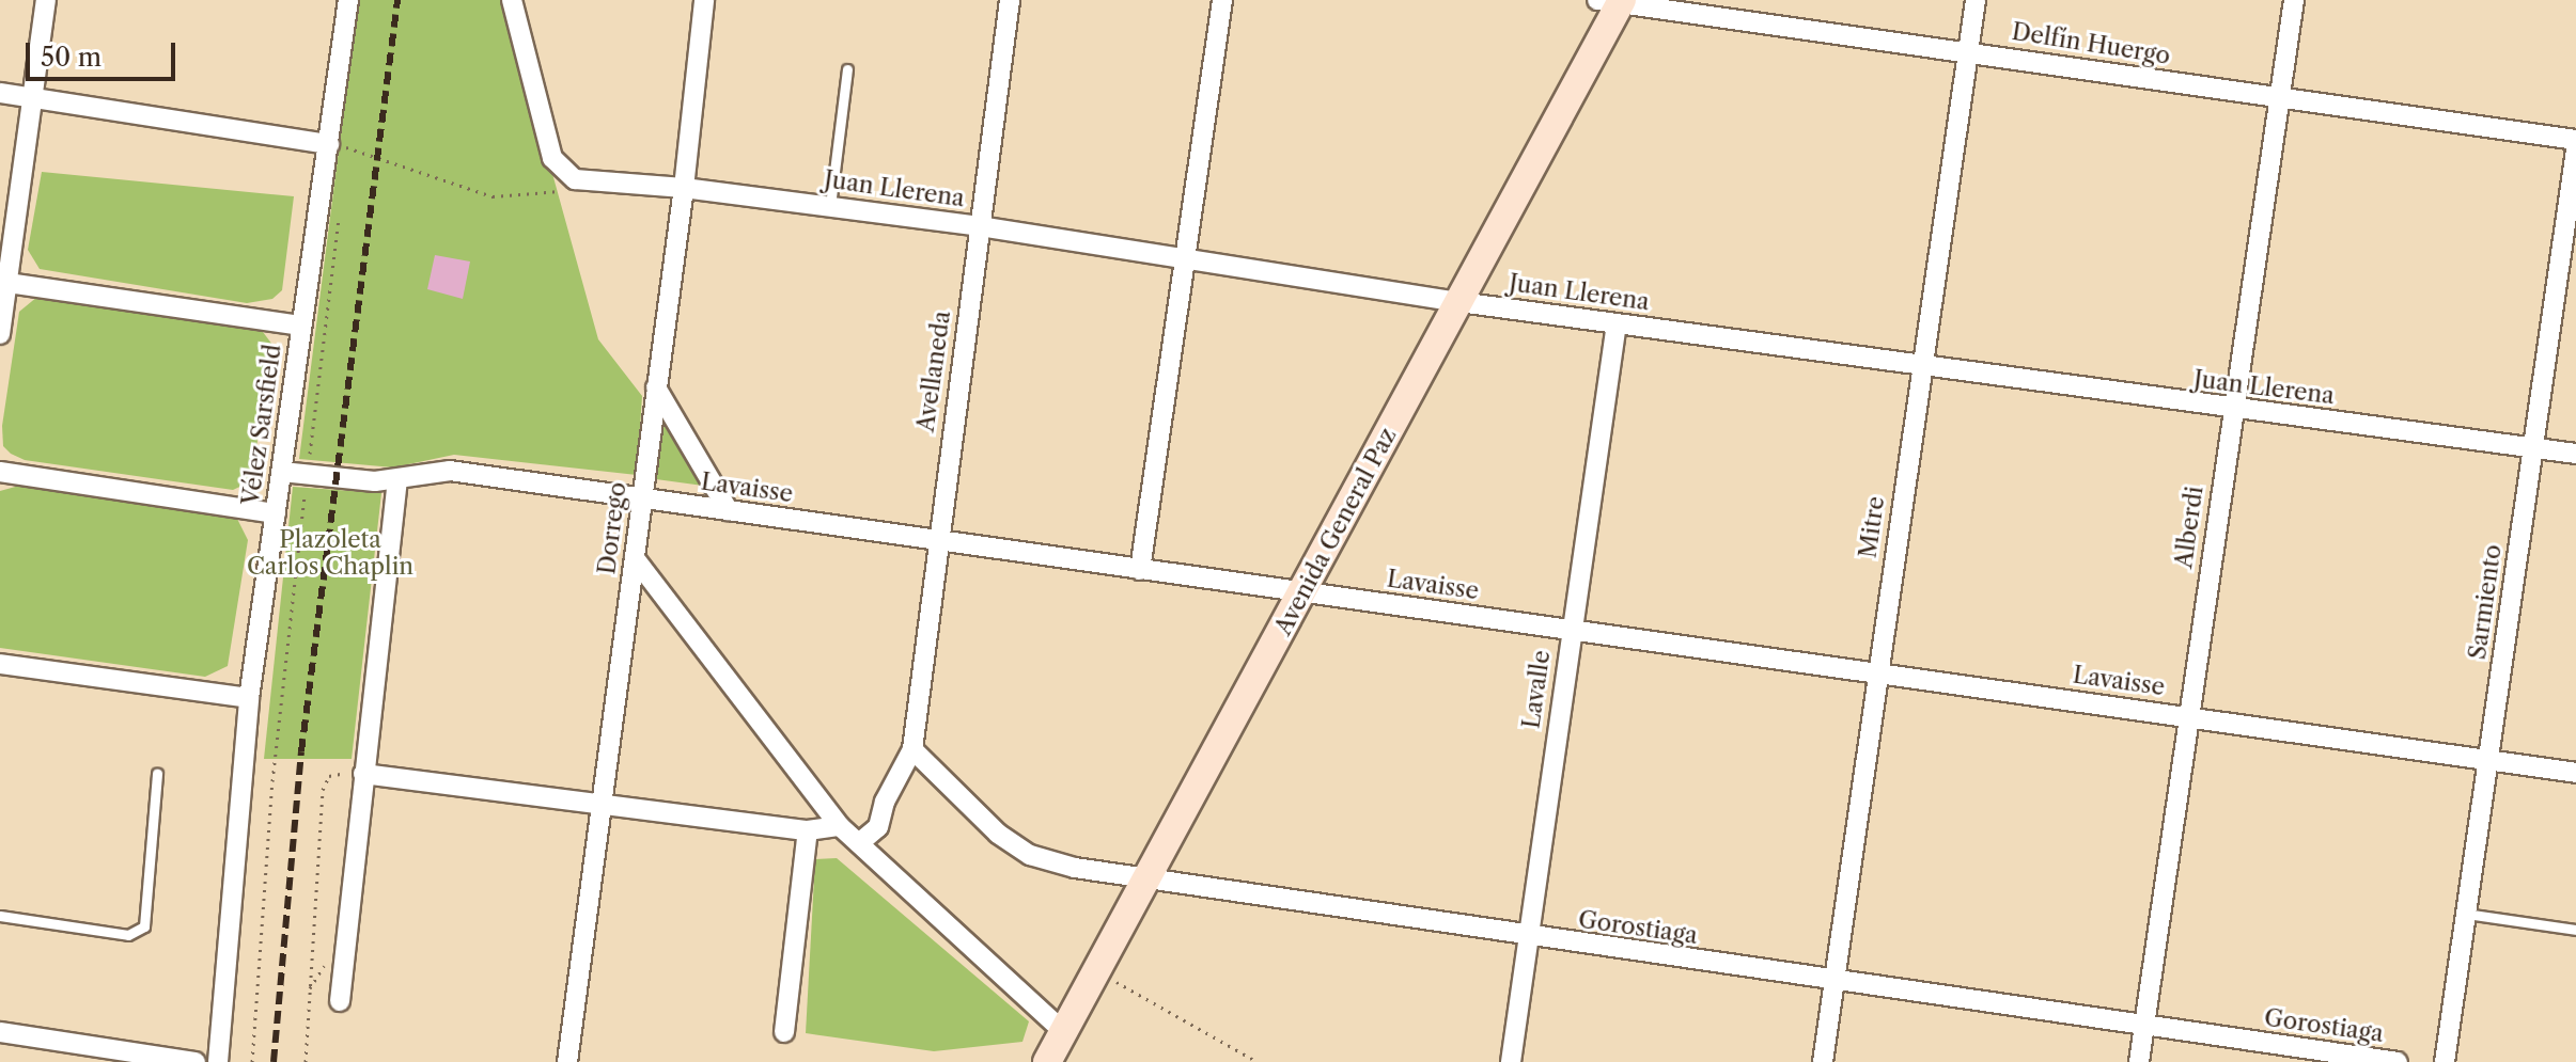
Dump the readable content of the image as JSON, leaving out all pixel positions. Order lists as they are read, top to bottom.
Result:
{
  "streets": {
    "main road": ["Avenida General Paz"],
    "street": [
      "Delfín Huergo",
      "Juan Llerena",
      "Avellaneda",
      "Vélez Sarsfield",
      "Lavaisse",
      "Mitre",
      "Alberdi",
      "Dorrego",
      "Sarmiento",
      "Lavalle",
      "Gorostiaga"
    ]
  },
  "crossings": [
    ["Delfín Huergo", "Mitre"],
    ["Delfín Huergo", "Alberdi"],
    ["Delfín Huergo", "Avenida General Paz"],
    ["Juan Llerena", "Avellaneda"],
    ["Juan Llerena", "Mitre"],
    ["Juan Llerena", "Alberdi"],
    ["Juan Llerena", "Dorrego"],
    ["Juan Llerena", "Avenida General Paz"],
    ["Juan Llerena", "Sarmiento"],
    ["Juan Llerena", "Lavalle"],
    ["Avellaneda", "Lavaisse"],
    ["Avellaneda", "Gorostiaga"],
    ["Vélez Sarsfield", "Lavaisse"],
    ["Lavaisse", "Mitre"],
    ["Lavaisse", "Alberdi"],
    ["Lavaisse", "Dorrego"],
    ["Lavaisse", "Avenida General Paz"],
    ["Lavaisse", "Sarmiento"],
    ["Lavaisse", "Lavalle"],
    ["Mitre", "Gorostiaga"],
    ["Alberdi", "Gorostiaga"],
    ["Avenida General Paz", "Gorostiaga"],
    ["Lavalle", "Gorostiaga"]
  ],
  "parks": ["Plazoleta Carlos Chaplin"],
  "scale_bar": "50 m"
}
